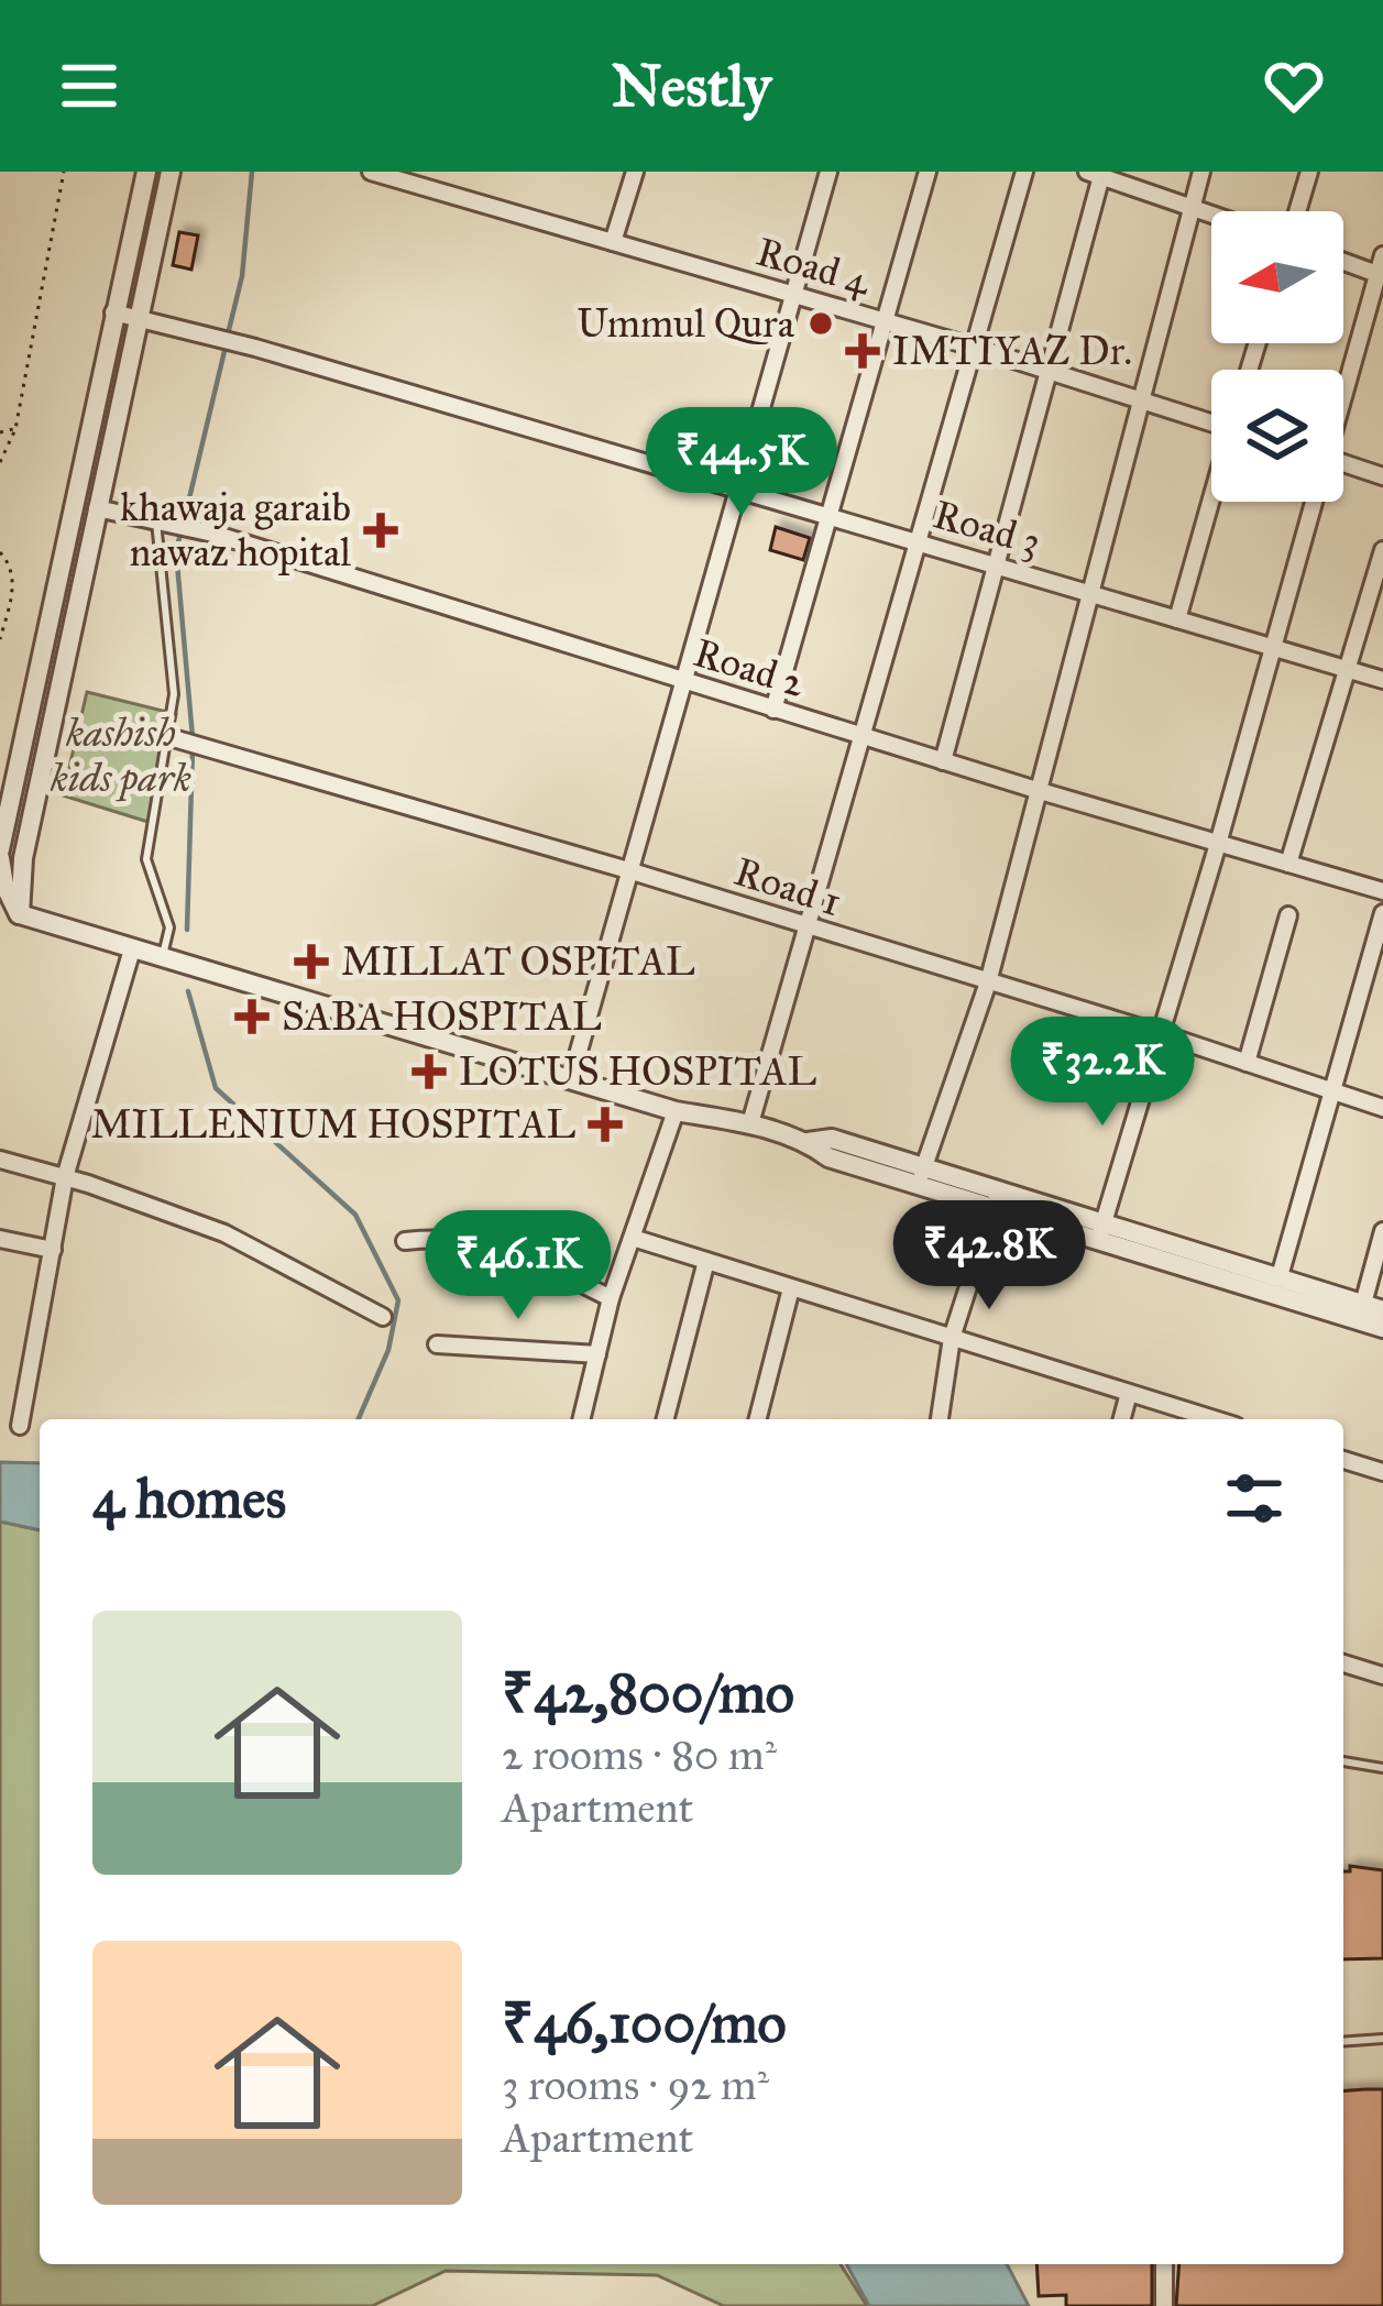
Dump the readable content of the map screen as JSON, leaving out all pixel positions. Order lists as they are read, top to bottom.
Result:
{
  "streets": {
    "street": [
      "Road 4",
      "Road 3",
      "Road 2",
      "Road 1"
    ]
  },
  "parks": ["kashish kids park"],
  "places": {
    "other": ["Ummul Qura"],
    "health": [
      "IMTIYAZ Dr.",
      "khawaja garaib nawaz hopital",
      "MILLAT OSPITAL",
      "SABA HOSPITAL",
      "LOTUS HOSPITAL",
      "MILLENIUM HOSPITAL"
    ]
  },
  "north": "left",
  "page": {
    "header": "Nestly",
    "price": [
      "₹44.5K",
      "₹32.2K",
      "₹42.8K",
      "₹46.1K"
    ],
    "heading": "4 homes",
    "list": [
      {
        "name": "₹42,800/mo",
        "note": "2 rooms · 80 m² · Apartment"
      },
      {
        "name": "₹46,100/mo",
        "note": "3 rooms · 92 m² · Apartment"
      }
    ]
  }
}
